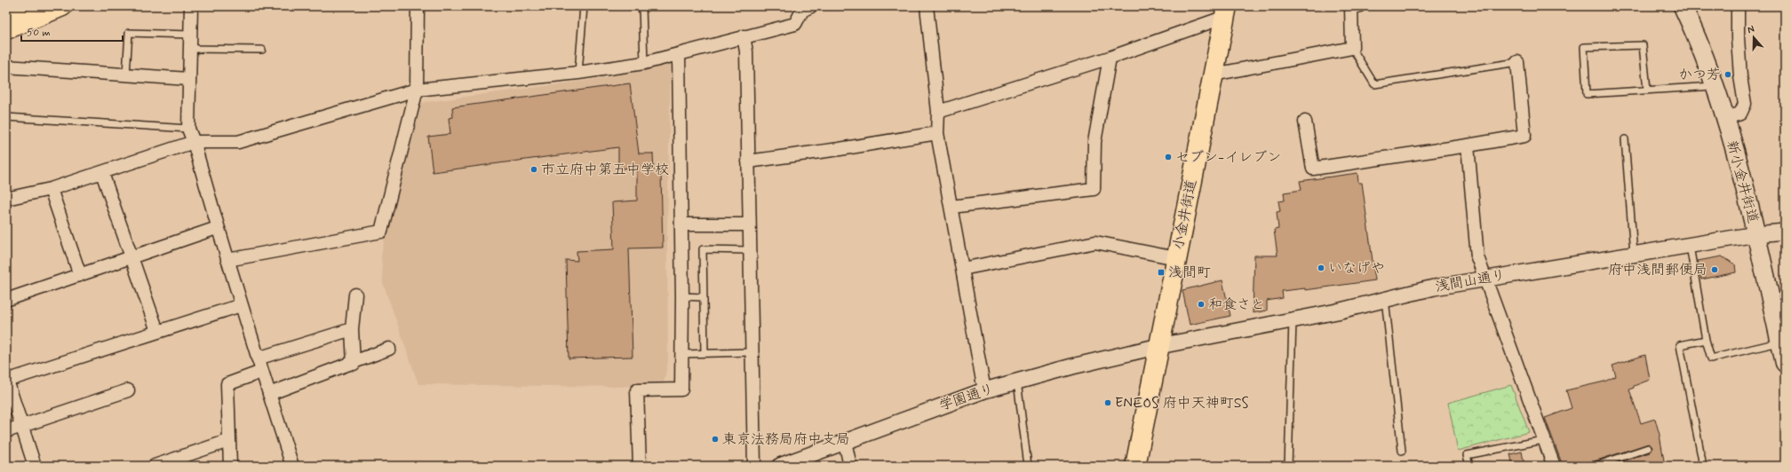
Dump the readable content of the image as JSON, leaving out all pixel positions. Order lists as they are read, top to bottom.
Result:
{
  "streets": {
    "main road": ["新小金井街道", "小金井街道"],
    "street": ["浅間山通り", "学園通り"]
  },
  "crossings": [
    ["新小金井街道", "浅間山通り"],
    ["小金井街道", "浅間山通り"],
    ["小金井街道", "学園通り"],
    ["浅間山通り", "学園通り"]
  ],
  "places": {
    "other": [
      "かつ芳",
      "セブン-イレブン",
      "市立府中第五中学校",
      "いなげや",
      "府中浅間郵便局",
      "和食さと",
      "ENEOS 府中天神町SS",
      "東京法務局府中支局"
    ],
    "transit": ["浅間町"]
  },
  "scale_bar": "50 m",
  "north": "top"
}
